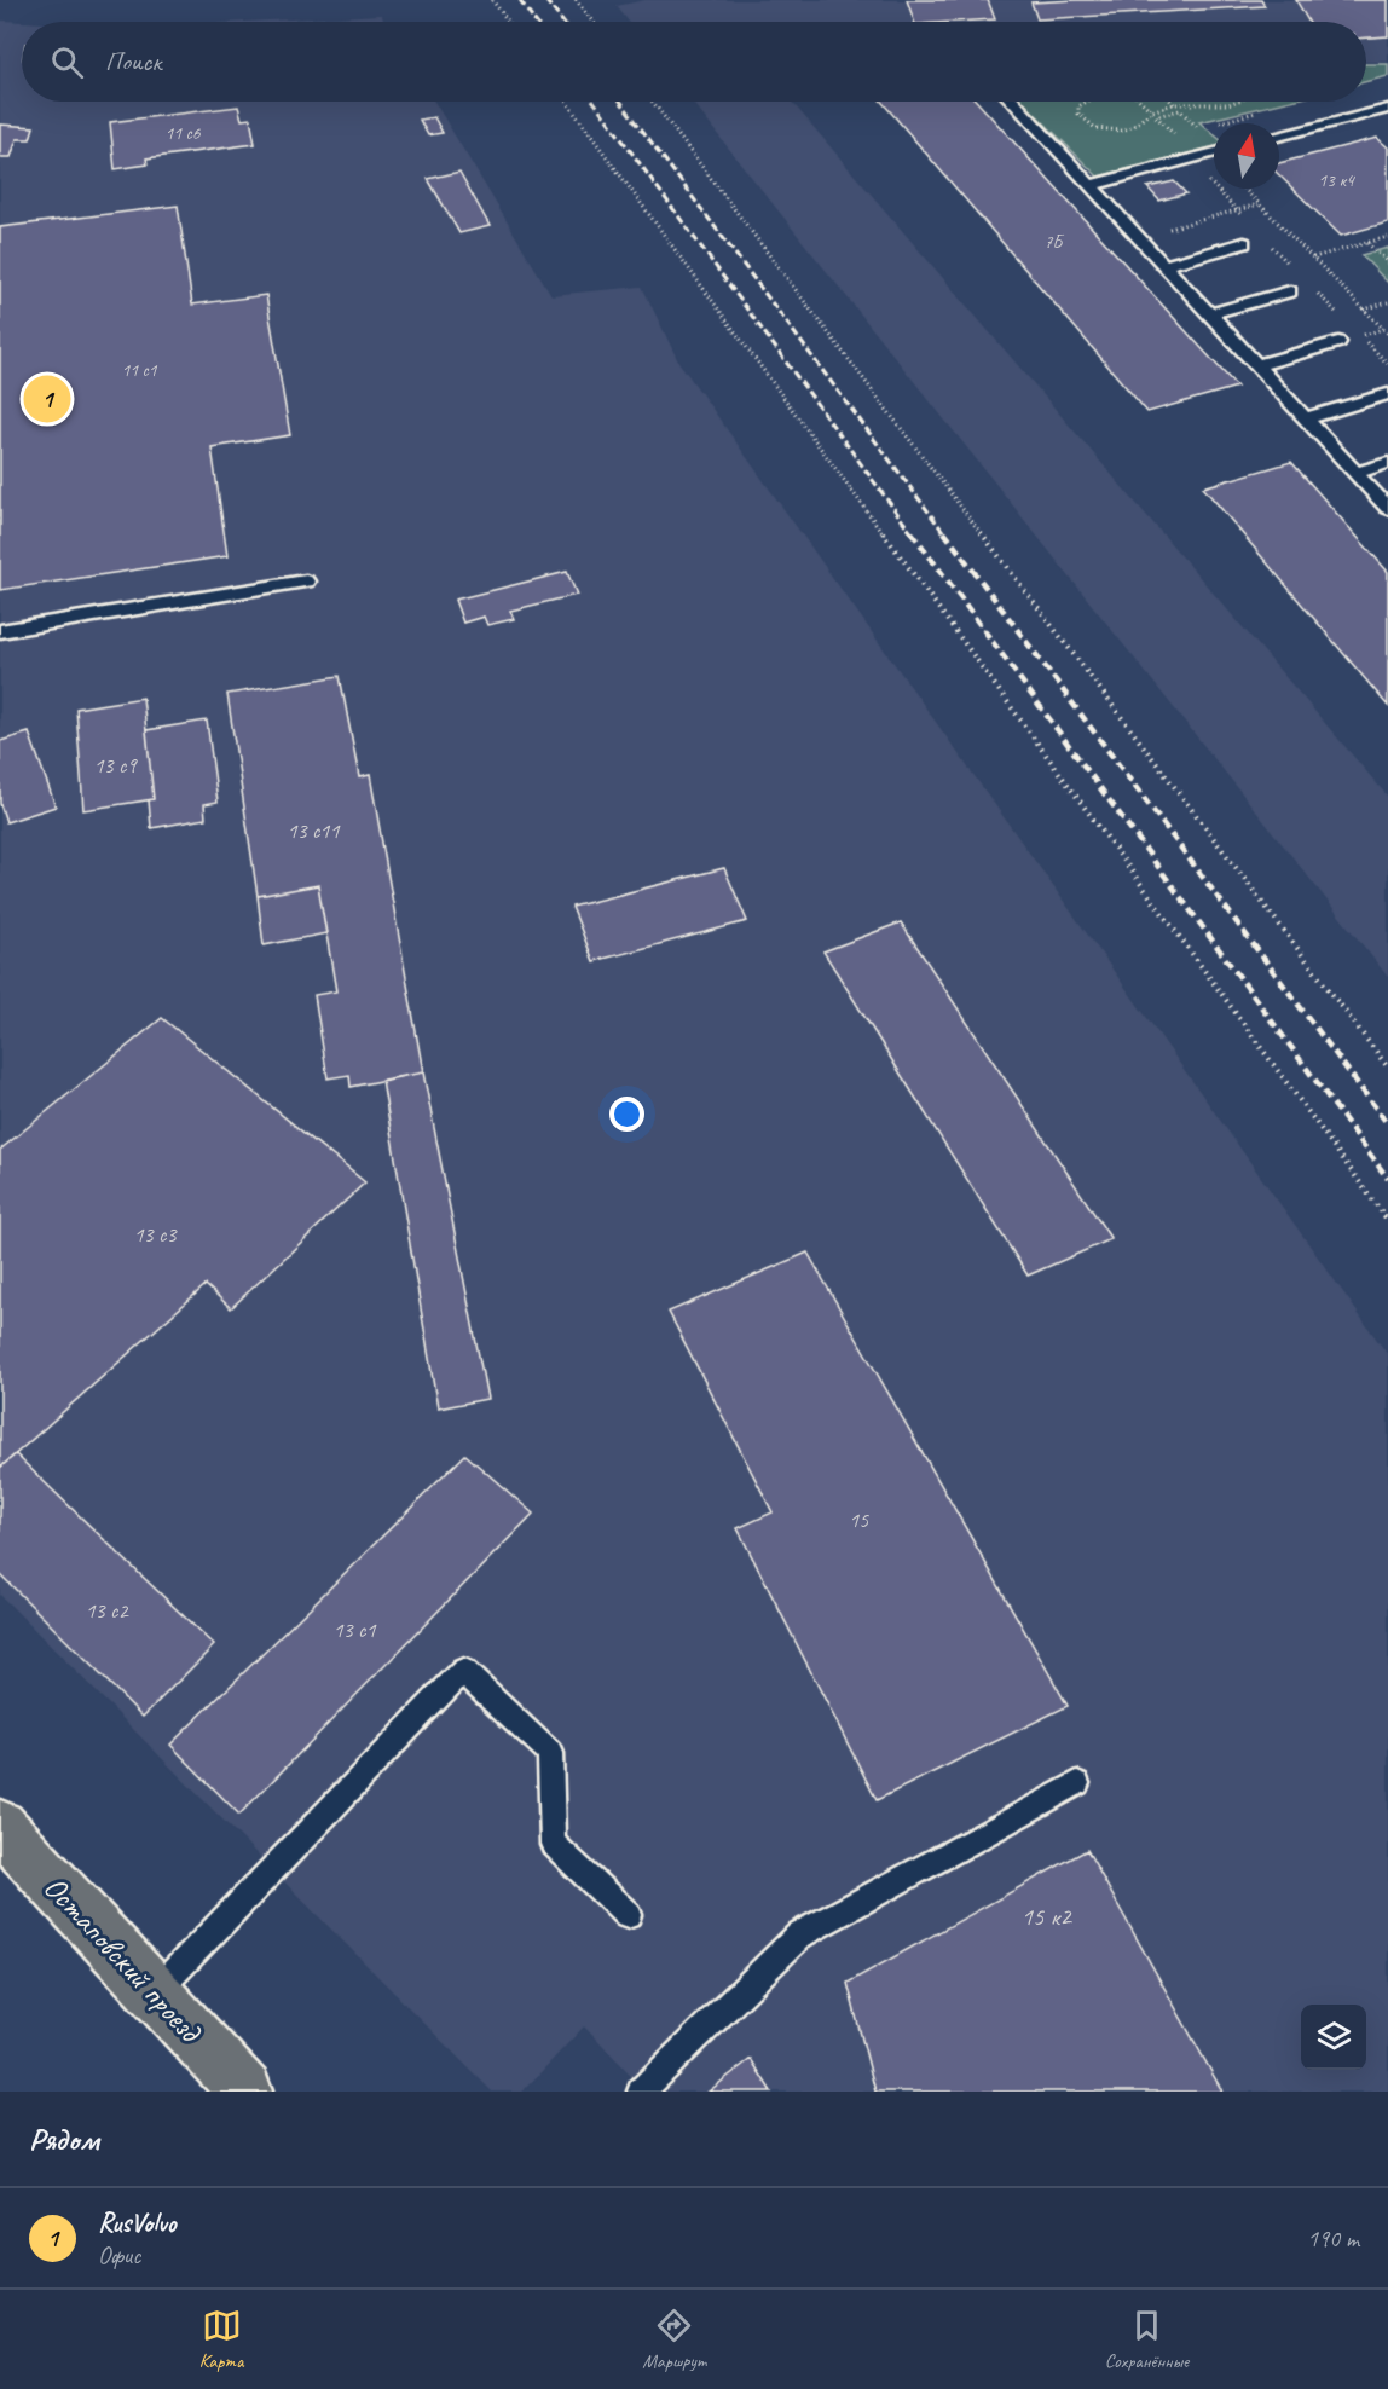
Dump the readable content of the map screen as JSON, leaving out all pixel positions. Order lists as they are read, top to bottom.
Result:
{
  "streets": {
    "main road": ["Остаповский проезд"]
  },
  "house_numbers": [
    "11 с6",
    "13 к4",
    "7Б",
    "11 с1",
    "13 с9",
    "13 с11",
    "13 с3",
    "15",
    "13 с2",
    "13 с1",
    "15 к2"
  ],
  "north": "top",
  "page": {
    "search": "Поиск",
    "pins": "1",
    "heading": "Рядом",
    "list": [
      {
        "mark": "1",
        "name": "RusVolvo",
        "note": "Офис",
        "value": "190 m"
      }
    ],
    "nav": ["Карта", "Маршрут", "Сохранённые"]
  }
}
